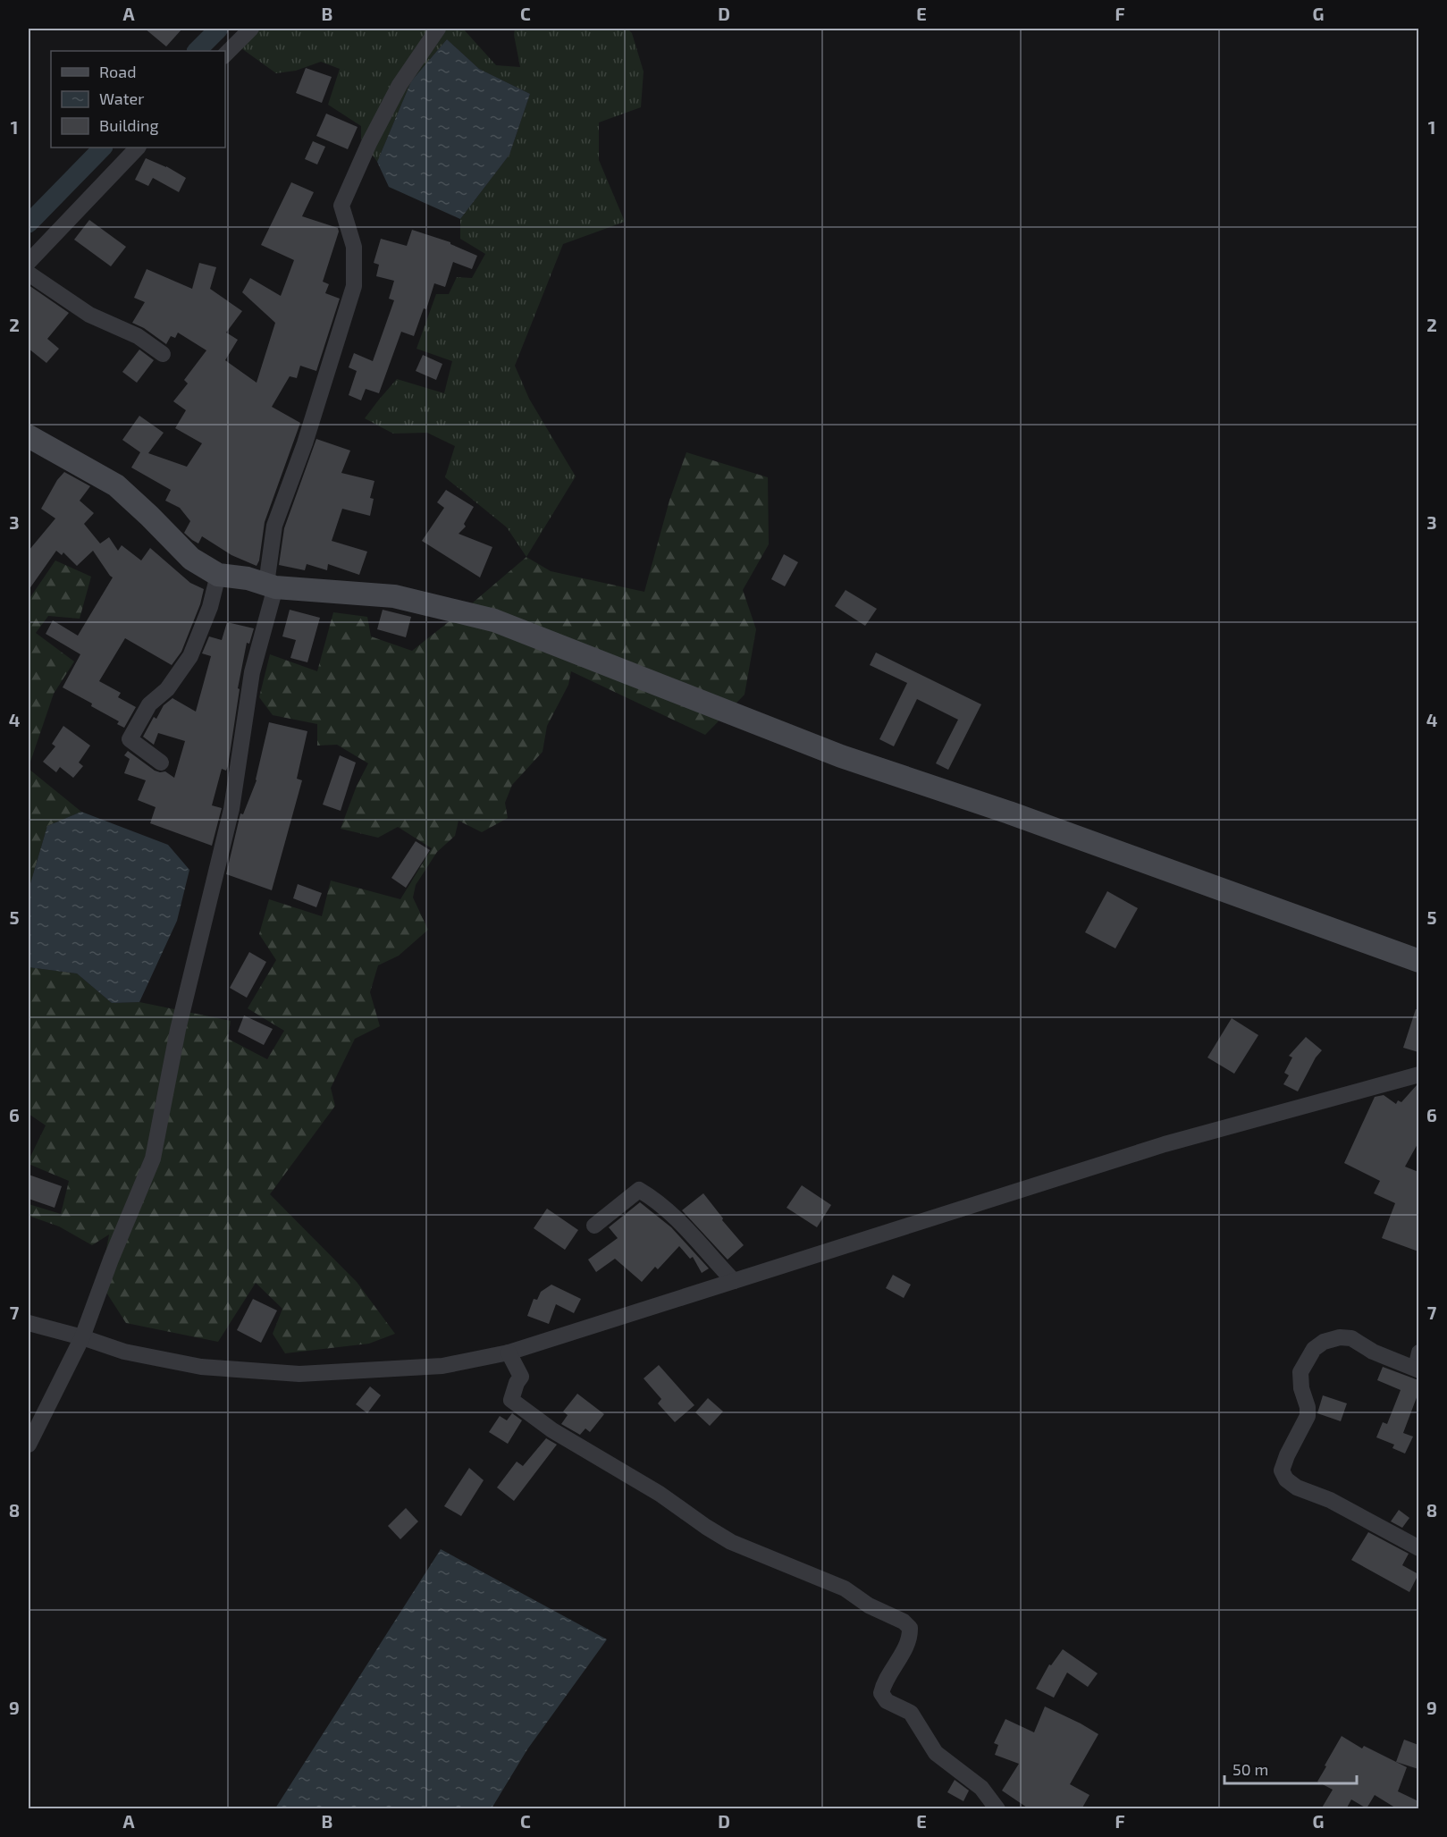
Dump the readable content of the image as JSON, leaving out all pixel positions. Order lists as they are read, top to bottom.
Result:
{
  "legend": ["Road", "Water", "Building"],
  "scale_bar": "50 m",
  "grid": {
    "columns": [
      "A",
      "B",
      "C",
      "D",
      "E",
      "F",
      "G"
    ],
    "rows": [
      "1",
      "2",
      "3",
      "4",
      "5",
      "6",
      "7",
      "8",
      "9"
    ]
  }
}
